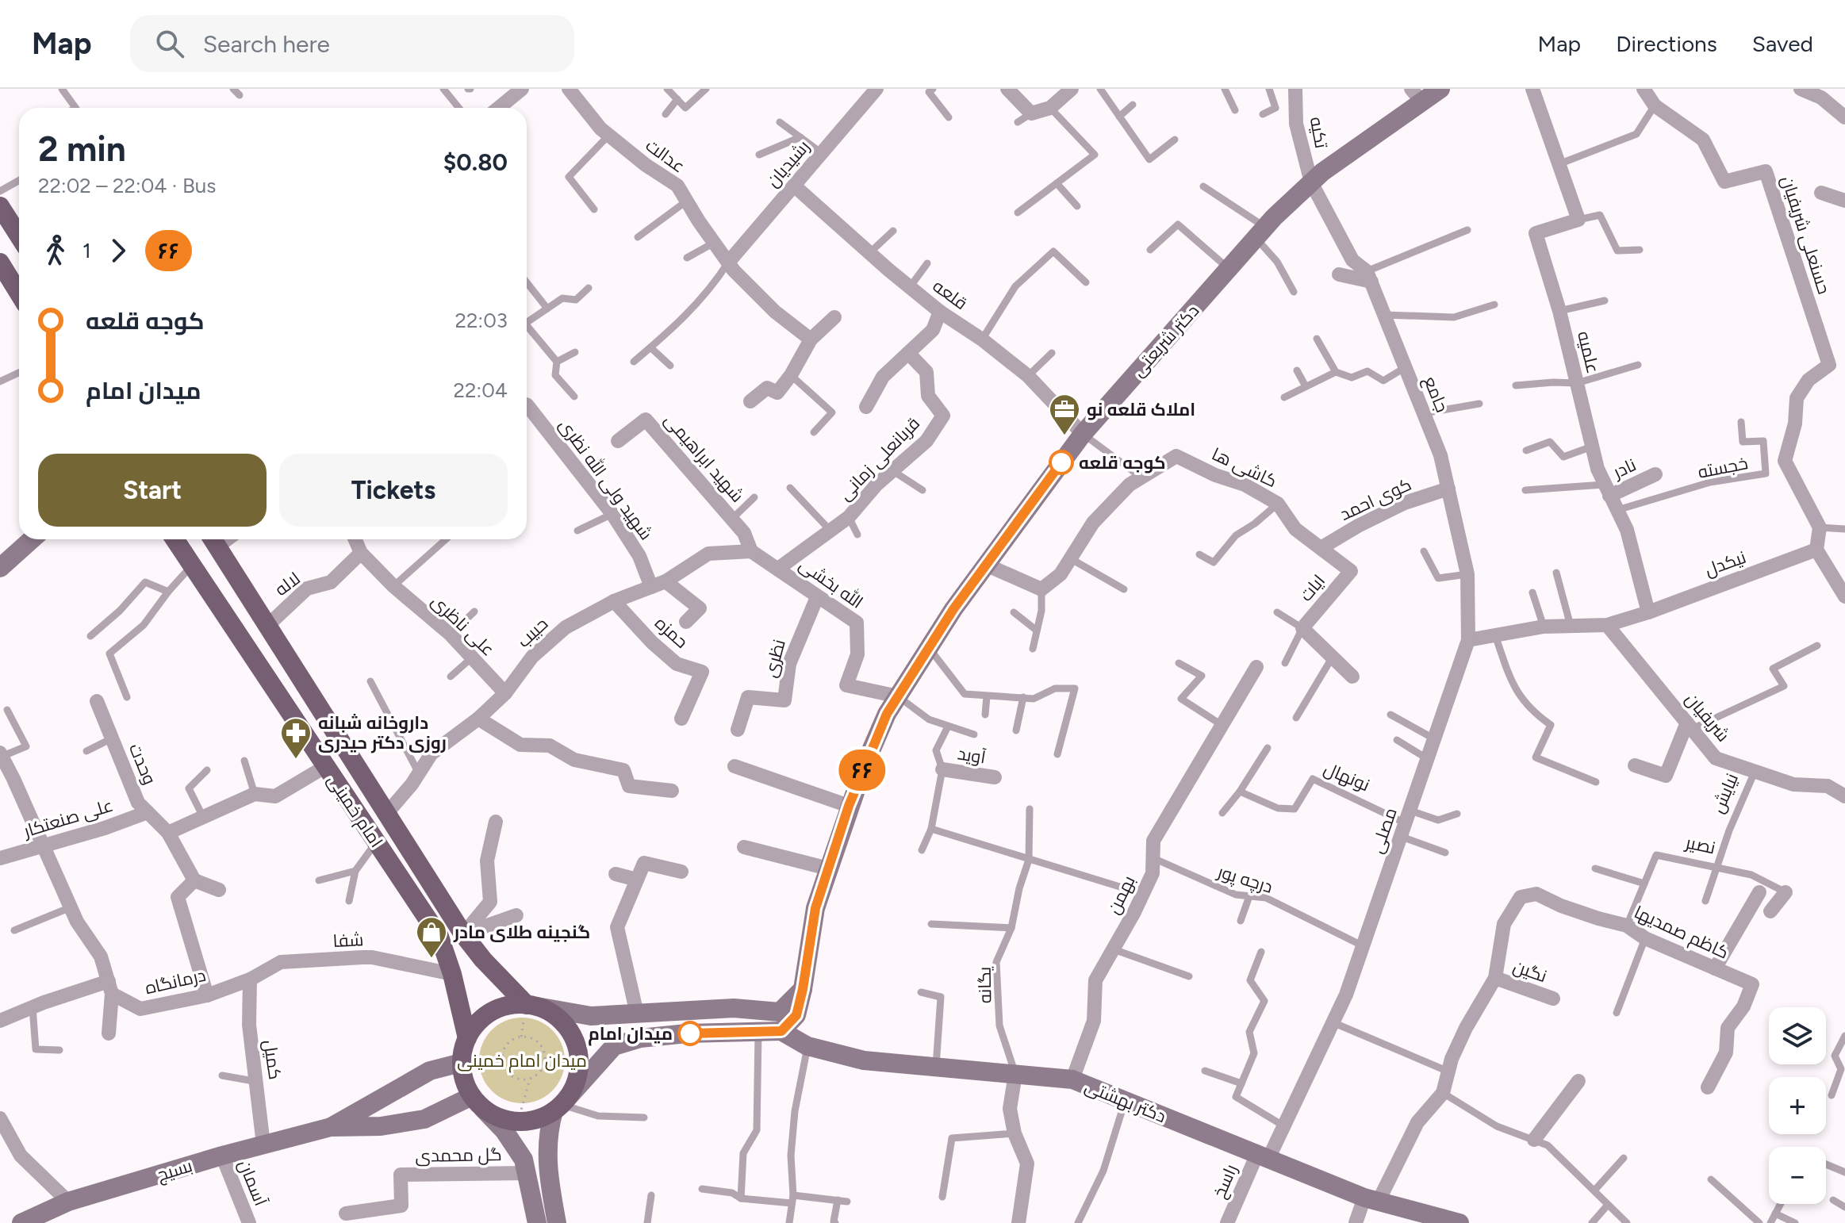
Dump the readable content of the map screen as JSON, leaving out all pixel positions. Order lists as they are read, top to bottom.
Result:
{
  "streets": {
    "main road": [
      "دکتر شریعتی",
      "امام خمینی",
      "دکتر بهشتی",
      "بسیج"
    ],
    "street": [
      "تکیه",
      "عدالت",
      "رشیدیان",
      "حسنعلی شریفیان",
      "قلعه",
      "علمیه",
      "جامع",
      "شهید ابراهیمی",
      "قربانعلی زمانی",
      "کاشی ها",
      "نادر",
      "شهید ولی الله نظری",
      "کوی احمد",
      "نیکدل",
      "الله بخشی",
      "لاله",
      "ایات",
      "علی ناظری",
      "حبیب",
      "حمزه",
      "نظری",
      "شریفیان",
      "آوید",
      "وحدت",
      "علی صنعتکار",
      "مصلی",
      "نصیر",
      "بهمن",
      "کاظم صمدیها",
      "شفا",
      "نگین",
      "درمانگاه",
      "کمیل",
      "گل محمدی",
      "راسخ",
      "آسمان"
    ],
    "lane": [
      "خجسته",
      "نونهال",
      "نیایش",
      "درچه پور",
      "یگانه"
    ]
  },
  "crossings": [
    ["تکیه", "دکتر شریعتی"],
    ["تکیه", "جامع"],
    ["عدالت", "رشیدیان"],
    ["رشیدیان", "قلعه"],
    ["قلعه", "دکتر شریعتی"],
    ["دکتر شریعتی", "جامع"],
    ["دکتر شریعتی", "الله بخشی"],
    ["دکتر شریعتی", "آوید"],
    ["دکتر شریعتی", "دکتر بهشتی"],
    ["علمیه", "خجسته"],
    ["علمیه", "نادر"],
    ["علمیه", "نیکدل"],
    ["جامع", "کوی احمد"],
    ["جامع", "مصلی"],
    ["شهید ابراهیمی", "الله بخشی"],
    ["شهید ابراهیمی", "حبیب"],
    ["قربانعلی زمانی", "الله بخشی"],
    ["کاشی ها", "کوی احمد"],
    ["کاشی ها", "ایات"],
    ["شهید ولی الله نظری", "حبیب"],
    ["الله بخشی", "حبیب"],
    ["الله بخشی", "نظری"],
    ["الله بخشی", "آوید"],
    ["لاله", "علی ناظری"],
    ["لاله", "امام خمینی"],
    ["علی ناظری", "حبیب"],
    ["حبیب", "حمزه"],
    ["حبیب", "امام خمینی"],
    ["شریفیان", "نیایش"],
    ["وحدت", "علی صنعتکار"],
    ["نونهال", "مصلی"],
    ["نیایش", "نصیر"],
    ["امام خمینی", "شفا"],
    ["مصلی", "درچه پور"],
    ["مصلی", "دکتر بهشتی"],
    ["مصلی", "راسخ"],
    ["نصیر", "کاظم صمدیها"],
    ["درچه پور", "بهمن"],
    ["بهمن", "دکتر بهشتی"],
    ["کاظم صمدیها", "نگین"],
    ["کاظم صمدیها", "دکتر بهشتی"],
    ["شفا", "درمانگاه"],
    ["شفا", "کمیل"],
    ["درمانگاه", "کمیل"],
    ["یگانه", "دکتر بهشتی"],
    ["کمیل", "بسیج"],
    ["دکتر بهشتی", "راسخ"],
    ["بسیج", "آسمان"]
  ],
  "parks": ["میدان امام خمینی"],
  "places": {
    "office": ["املاک قلعه نو"],
    "other": ["کوجه قلعه", "میدان امام"],
    "pharmacy": ["داروخانه شبانه روزی دکتر حیدری"],
    "shop": ["گنجینه طلای مادر"]
  },
  "lines": ["bus line ۶۶"],
  "page": {
    "header": "Map",
    "search": "Search here",
    "nav": ["Map", "Directions", "Saved"],
    "on_map": "۶۶",
    "heading": ["2 min", "22:02 – 22:04 · Bus", "$0.80"],
    "legs": ["1", "۶۶"],
    "list": [
      {
        "name": "کوجه قلعه",
        "value": "22:03"
      },
      {
        "name": "میدان امام",
        "value": "22:04"
      }
    ],
    "buttons": ["Start", "Tickets"],
    "map_buttons": ["+", "−"]
  }
}
